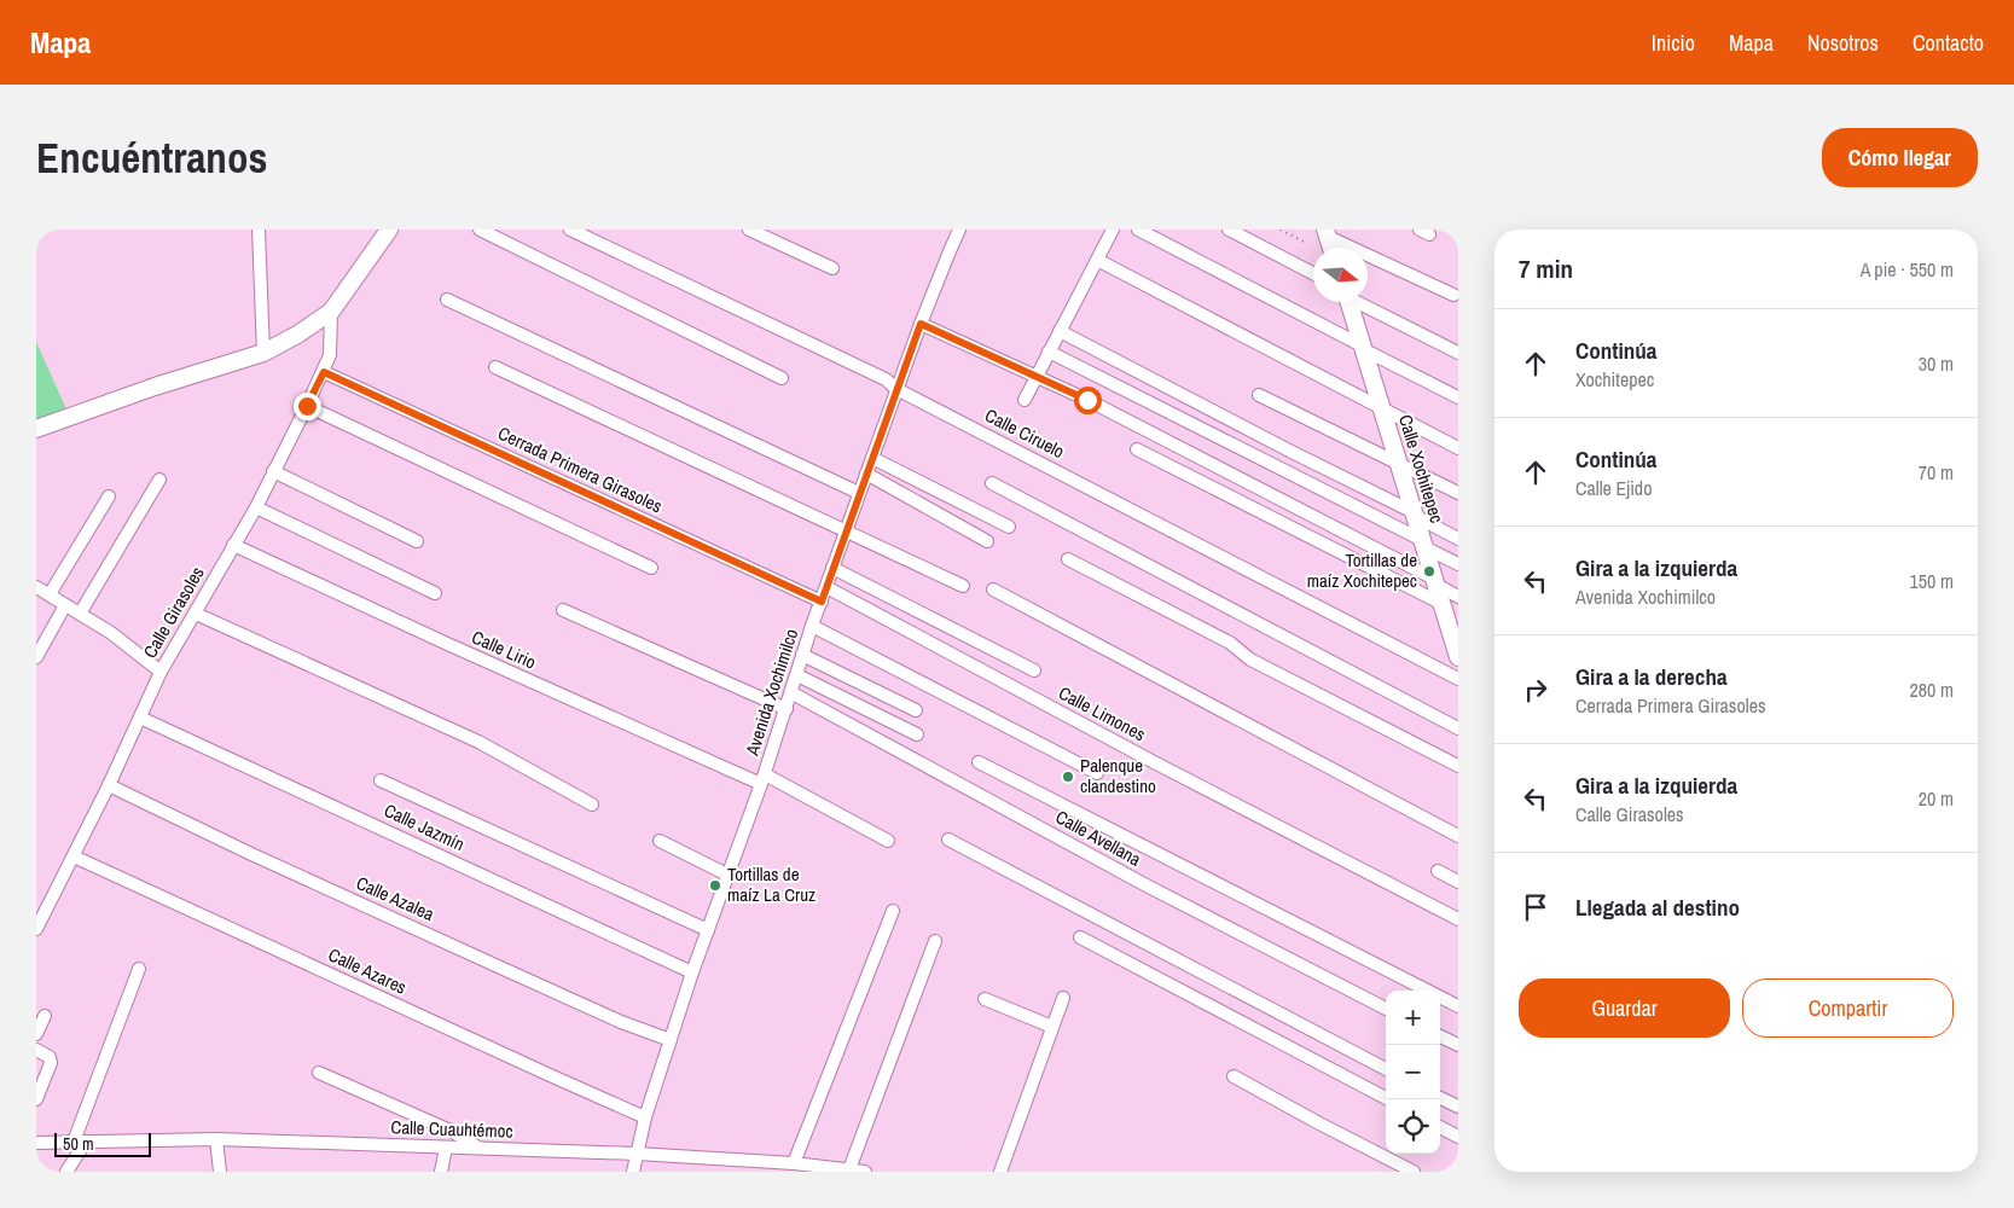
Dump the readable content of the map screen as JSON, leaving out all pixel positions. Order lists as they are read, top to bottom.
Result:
{
  "streets": {
    "street": [
      "Calle Ciruelo",
      "Calle Xochitepec",
      "Cerrada Primera Girasoles",
      "Calle Girasoles",
      "Calle Lirio",
      "Avenida Xochimilco",
      "Calle Limones",
      "Calle Jazmín",
      "Calle Avellana",
      "Calle Azalea",
      "Calle Azares",
      "Calle Cuauhtémoc"
    ]
  },
  "crossings": [
    ["Calle Ciruelo", "Avenida Xochimilco"],
    ["Cerrada Primera Girasoles", "Calle Girasoles"],
    ["Cerrada Primera Girasoles", "Avenida Xochimilco"],
    ["Calle Girasoles", "Calle Lirio"],
    ["Calle Girasoles", "Calle Jazmín"],
    ["Calle Girasoles", "Calle Azalea"],
    ["Calle Girasoles", "Calle Azares"],
    ["Calle Lirio", "Avenida Xochimilco"],
    ["Avenida Xochimilco", "Calle Limones"],
    ["Avenida Xochimilco", "Calle Jazmín"],
    ["Avenida Xochimilco", "Calle Avellana"],
    ["Avenida Xochimilco", "Calle Azalea"],
    ["Avenida Xochimilco", "Calle Azares"],
    ["Avenida Xochimilco", "Calle Cuauhtémoc"]
  ],
  "places": ["Tortillas de maíz Xochitepec", "Palenque clandestino", "Tortillas de maíz La Cruz"],
  "scale_bar": "50 m",
  "north": "right",
  "page": {
    "header": "Mapa",
    "nav": [
      "Inicio",
      "Mapa",
      "Nosotros",
      "Contacto"
    ],
    "buttons": [
      "Cómo llegar",
      ["Guardar", "Compartir"]
    ],
    "title": "Encuéntranos",
    "heading": ["7 min", "A pie · 550 m"],
    "list": [
      ["Continúa", "Xochitepec", "30 m"],
      ["Continúa", "Calle Ejido", "70 m"],
      ["Gira a la izquierda", "Avenida Xochimilco", "150 m"],
      ["Gira a la derecha", "Cerrada Primera Girasoles", "280 m"],
      ["Gira a la izquierda", "Calle Girasoles", "20 m"],
      "Llegada al destino"
    ],
    "map_buttons": ["+", "−"],
    "scale": "50 m"
  }
}
